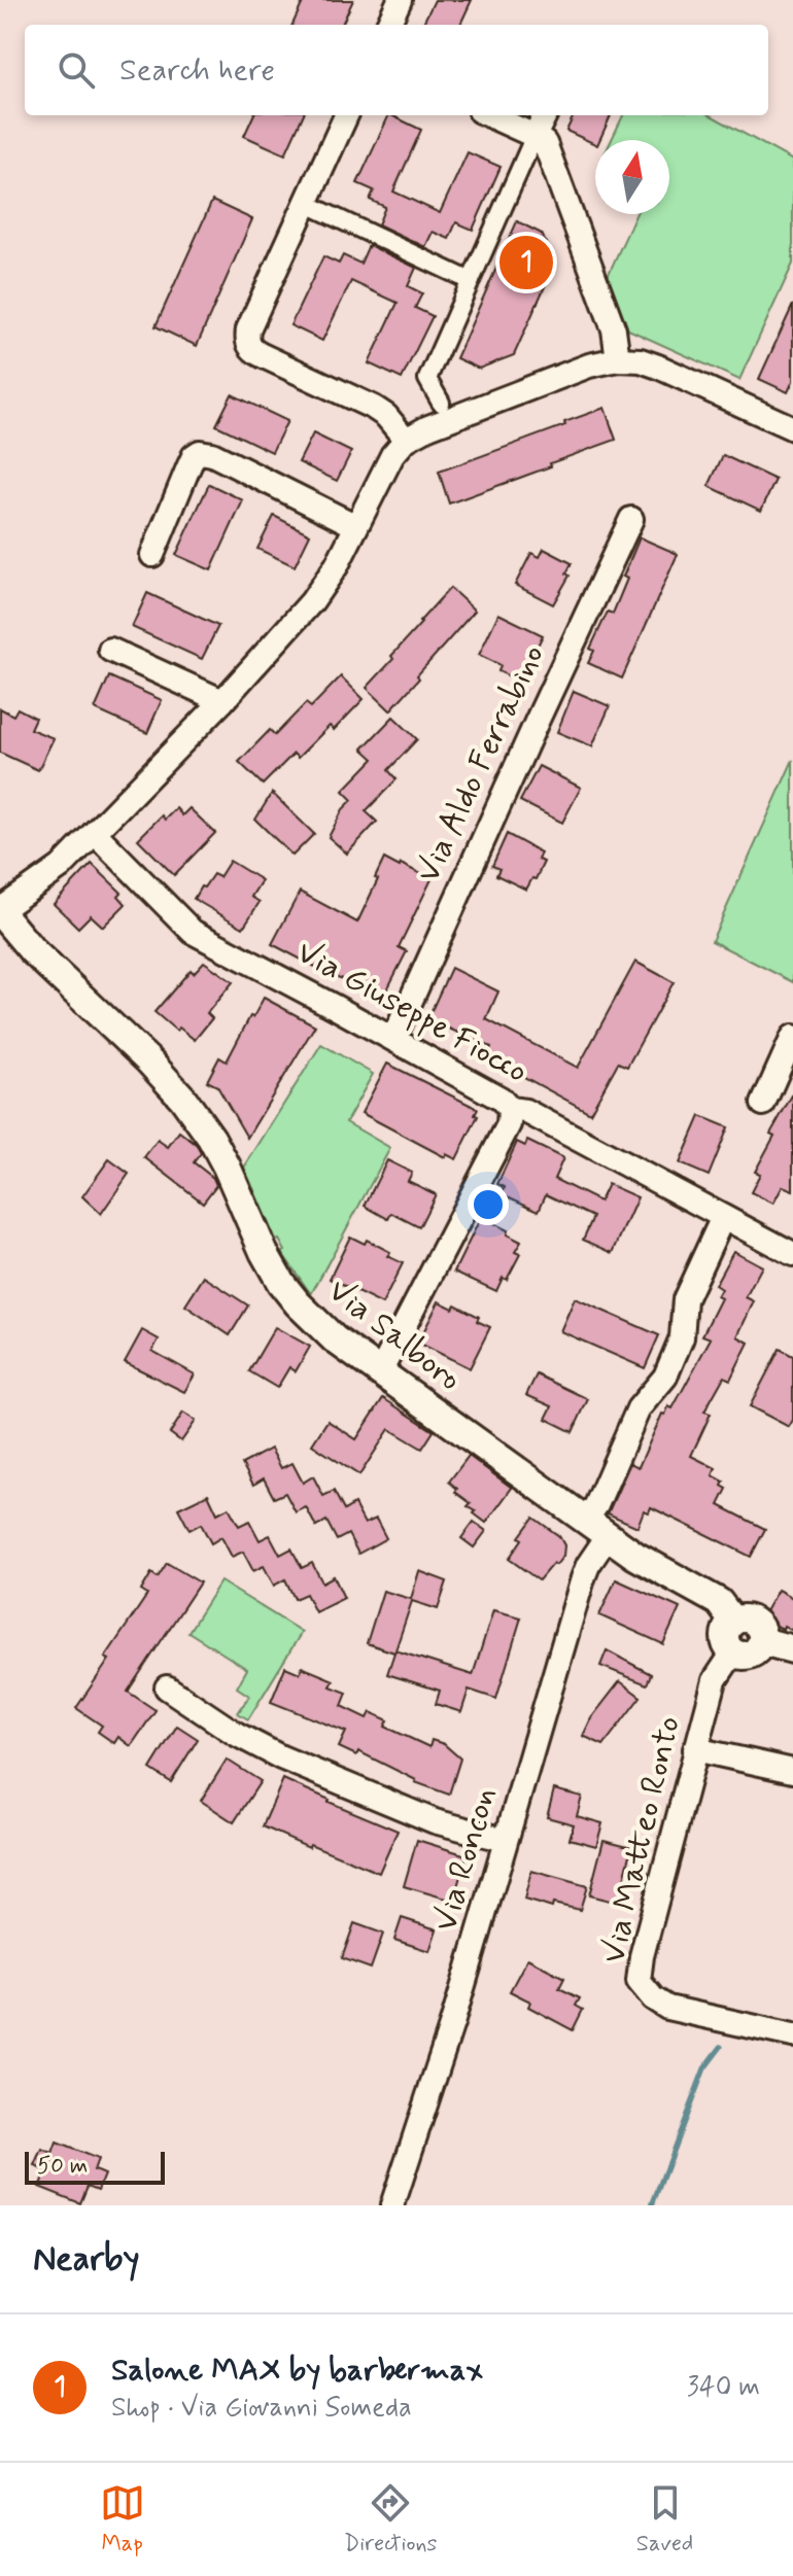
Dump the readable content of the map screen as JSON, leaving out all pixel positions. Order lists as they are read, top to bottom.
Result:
{
  "streets": {
    "street": [
      "Via Aldo Ferrabino",
      "Via Giuseppe Fiocco",
      "Via Salboro",
      "Via Matteo Ronto",
      "Via Roncon"
    ]
  },
  "crossings": [
    ["Via Aldo Ferrabino", "Via Giuseppe Fiocco"],
    ["Via Salboro", "Via Matteo Ronto"],
    ["Via Salboro", "Via Roncon"]
  ],
  "scale_bar": "50 m",
  "north": "top",
  "page": {
    "search": "Search here",
    "pins": "1",
    "scale": "50 m",
    "heading": "Nearby",
    "list": [
      {
        "mark": "1",
        "name": "Salone MAX by barbermax",
        "note": "Shop · Via Giovanni Someda",
        "value": "340 m"
      }
    ],
    "nav": ["Map", "Directions", "Saved"]
  }
}
